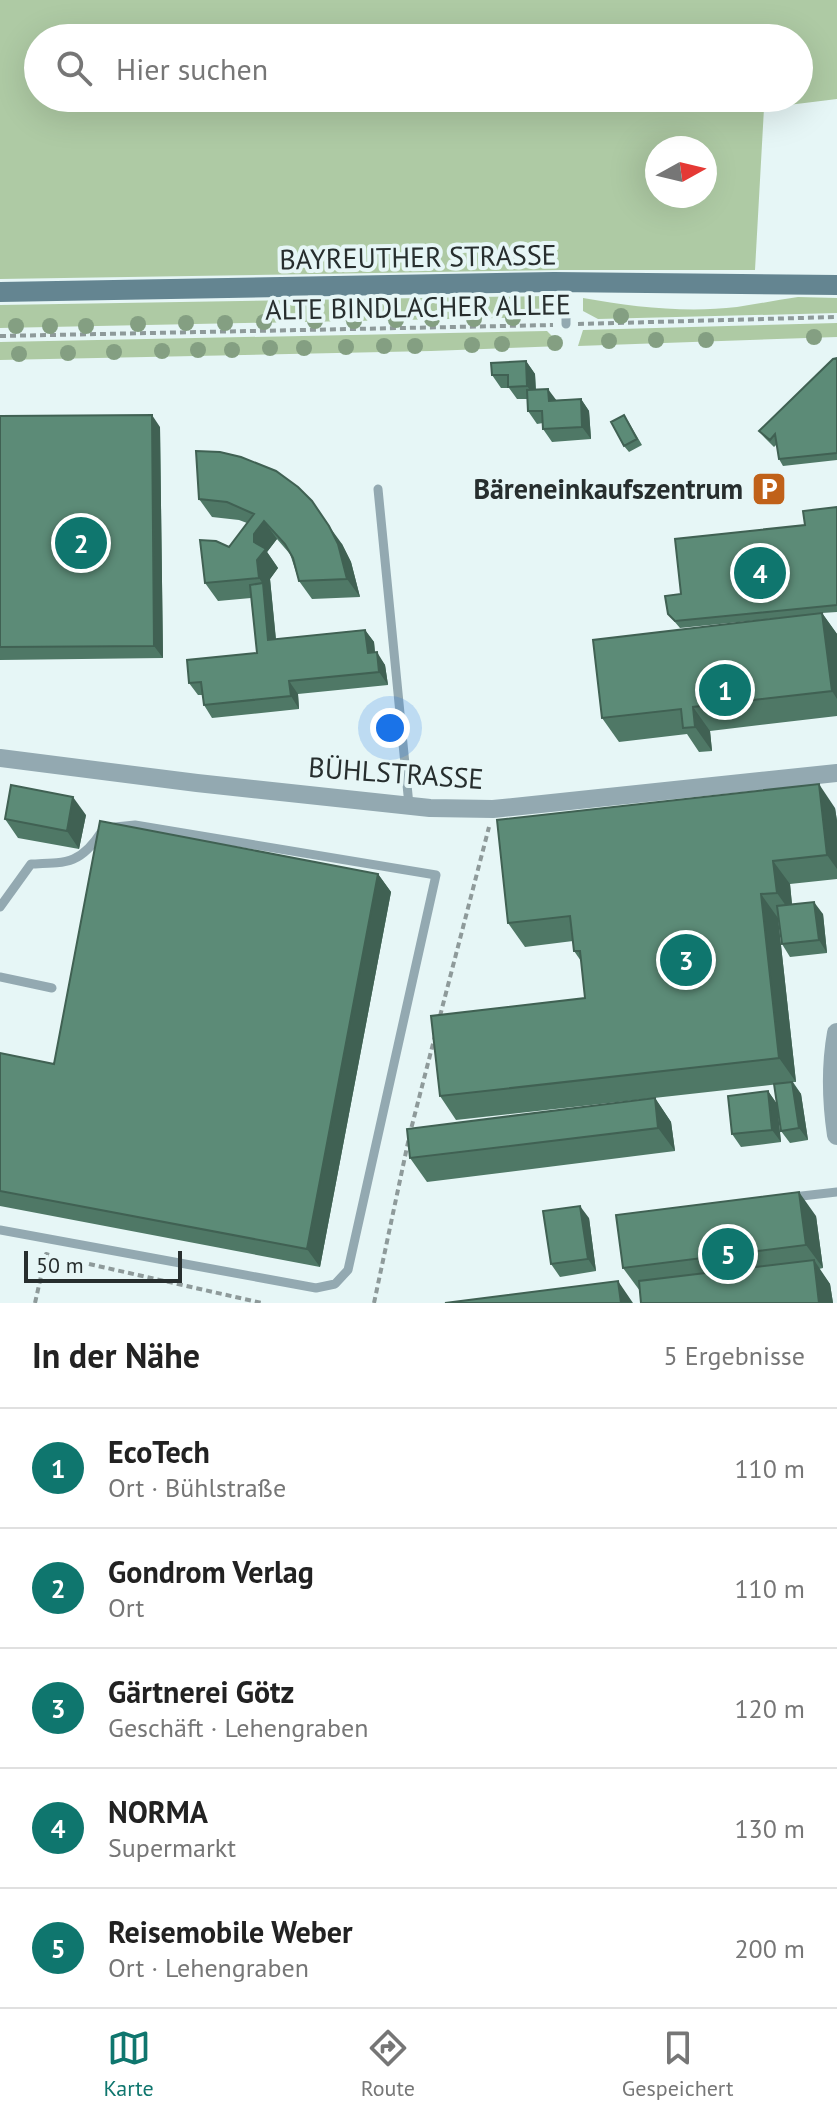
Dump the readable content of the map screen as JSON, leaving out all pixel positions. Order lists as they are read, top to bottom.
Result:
{
  "streets": {
    "main road": ["BAYREUTHER STRASSE"],
    "street": ["BÜHLSTRASSE"],
    "path": ["ALTE BINDLACHER ALLEE"]
  },
  "places": {
    "parking": ["Bäreneinkaufszentrum"]
  },
  "scale_bar": "50 m",
  "north": "right",
  "page": {
    "search": "Hier suchen",
    "pins": [
      "2",
      "4",
      "1",
      "3",
      "5"
    ],
    "scale": "50 m",
    "heading": ["In der Nähe", "5 Ergebnisse"],
    "list": [
      {
        "mark": "1",
        "name": "EcoTech",
        "note": "Ort · Bühlstraße",
        "value": "110 m"
      },
      {
        "mark": "2",
        "name": "Gondrom Verlag",
        "note": "Ort",
        "value": "110 m"
      },
      {
        "mark": "3",
        "name": "Gärtnerei Götz",
        "note": "Geschäft · Lehengraben",
        "value": "120 m"
      },
      {
        "mark": "4",
        "name": "NORMA",
        "note": "Supermarkt",
        "value": "130 m"
      },
      {
        "mark": "5",
        "name": "Reisemobile Weber",
        "note": "Ort · Lehengraben",
        "value": "200 m"
      }
    ],
    "nav": ["Karte", "Route", "Gespeichert"]
  }
}
